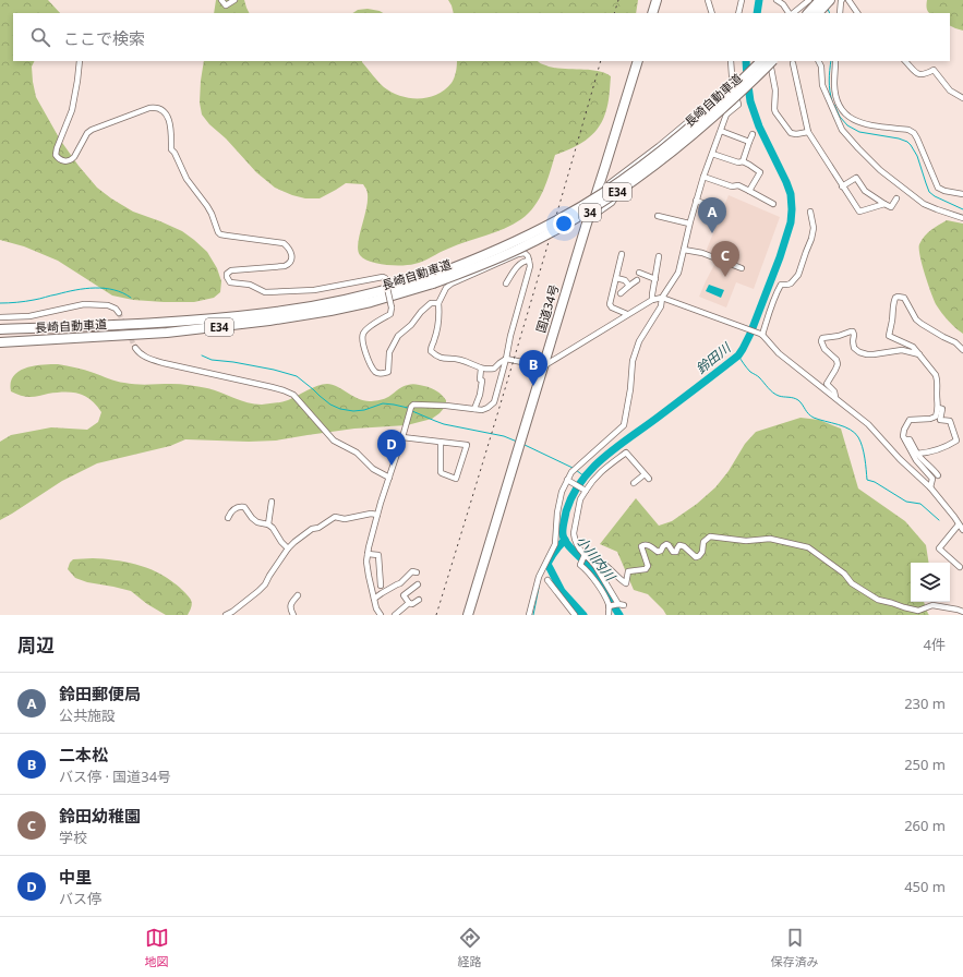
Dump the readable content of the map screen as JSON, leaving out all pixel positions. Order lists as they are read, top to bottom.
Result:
{
  "streets": {
    "highway": [
      "長崎自動車道",
      "E34",
      "34",
      "国道34号"
    ]
  },
  "water": ["鈴田川", "小川内川"],
  "page": {
    "search": "ここで検索",
    "pins": [
      "A",
      "C",
      "B",
      "D"
    ],
    "heading": ["周辺", "4件"],
    "list": [
      {
        "mark": "A",
        "name": "鈴田郵便局",
        "note": "公共施設",
        "value": "230 m"
      },
      {
        "mark": "B",
        "name": "二本松",
        "note": "バス停 · 国道34号",
        "value": "250 m"
      },
      {
        "mark": "C",
        "name": "鈴田幼稚園",
        "note": "学校",
        "value": "260 m"
      },
      {
        "mark": "D",
        "name": "中里",
        "note": "バス停",
        "value": "450 m"
      }
    ],
    "nav": ["地図", "経路", "保存済み"]
  }
}
